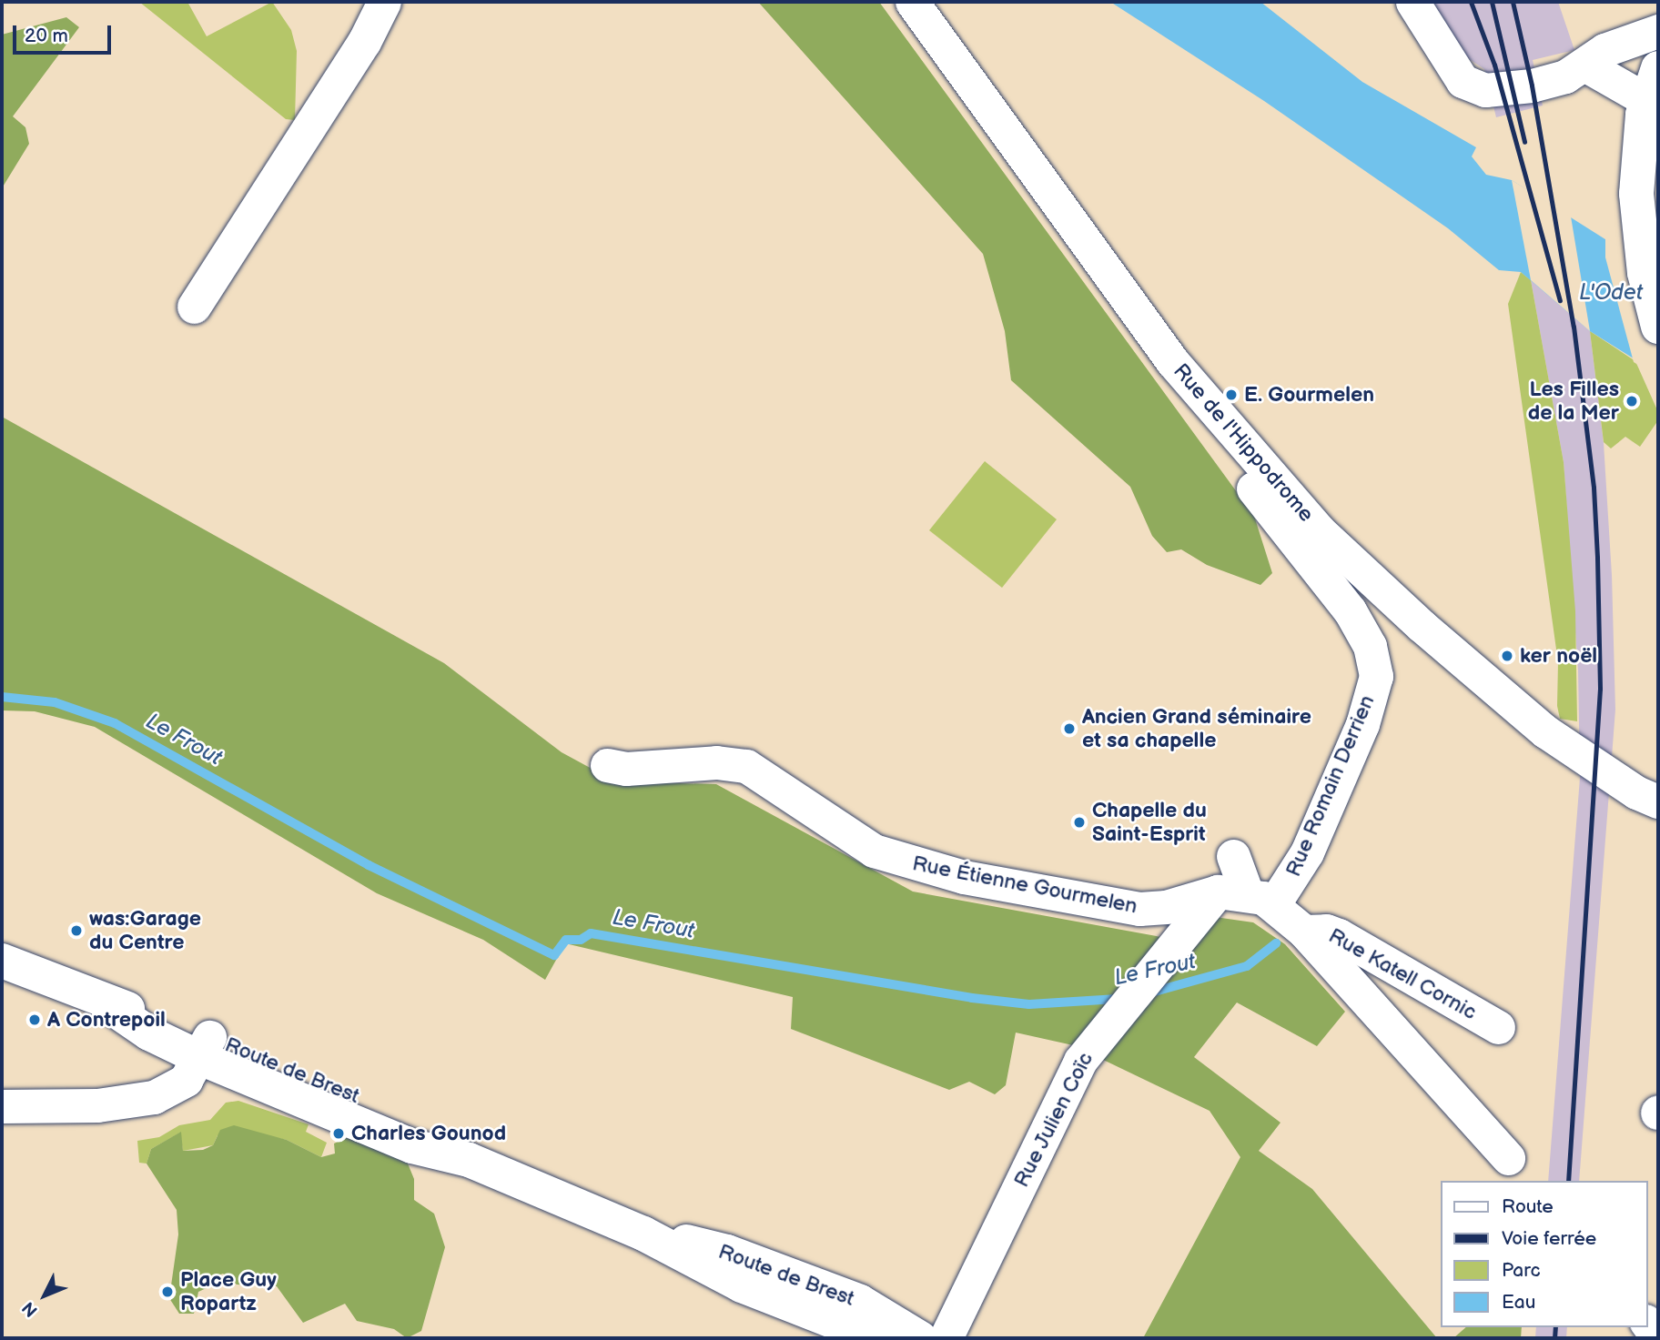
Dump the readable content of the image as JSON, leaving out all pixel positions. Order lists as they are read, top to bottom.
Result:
{
  "streets": {
    "main road": ["Route de Brest"],
    "street": [
      "Rue de l'Hippodrome",
      "Rue Romain Derrien",
      "Rue Étienne Gourmelen",
      "Rue Katell Cornic",
      "Rue Julien Coïc"
    ]
  },
  "crossings": [
    ["Rue de l'Hippodrome", "Rue Romain Derrien"],
    ["Rue Romain Derrien", "Rue Étienne Gourmelen"],
    ["Rue Romain Derrien", "Rue Julien Coïc"],
    ["Rue Étienne Gourmelen", "Rue Julien Coïc"]
  ],
  "water": ["L'Odet", "Le Frout"],
  "places": [
    "E. Gourmelen",
    "Les Filles de la Mer",
    "ker noël",
    "Ancien Grand séminaire et sa chapelle",
    "Chapelle du Saint-Esprit",
    "was:Garage du Centre",
    "A Contrepoil",
    "Charles Gounod",
    "Place Guy Ropartz"
  ],
  "legend": [
    "Route",
    "Voie ferrée",
    "Parc",
    "Eau"
  ],
  "scale_bar": "20 m",
  "north": "bottom left"
}
